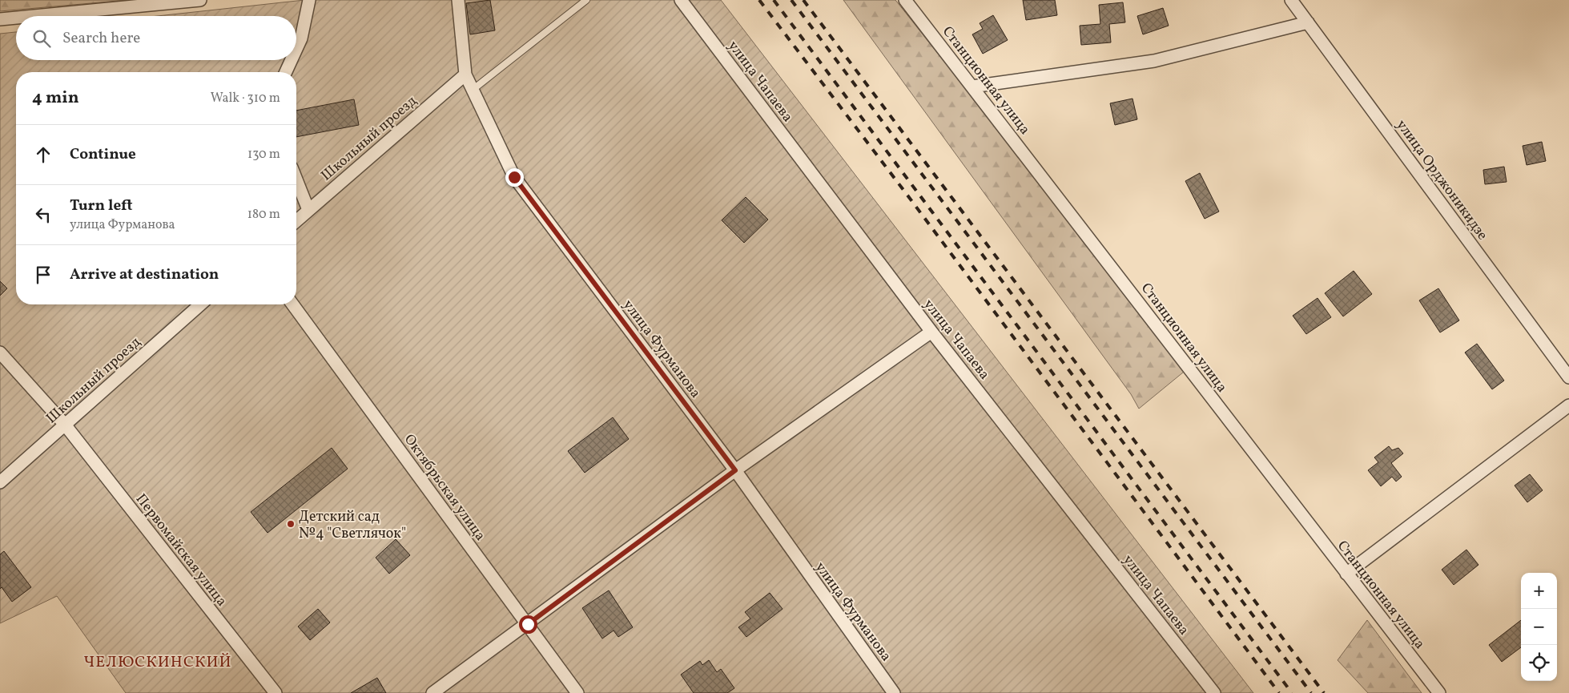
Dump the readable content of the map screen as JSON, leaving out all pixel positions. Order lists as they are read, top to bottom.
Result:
{
  "streets": {
    "street": [
      "Станционная улица",
      "улица Чапаева",
      "Школьный проезд",
      "улица Орджоникидзе",
      "улица Фурманова",
      "Октябрьская улица",
      "Первомайская улица"
    ]
  },
  "crossings": [
    ["Школьный проезд", "улица Фурманова"],
    ["Школьный проезд", "Первомайская улица"]
  ],
  "districts": ["ЧЕЛЮСКИНСКИЙ"],
  "places": ["Детский сад №4 \"Светлячок\""],
  "page": {
    "search": "Search here",
    "heading": ["4 min", "Walk · 310 m"],
    "list": [
      ["Continue", "130 m"],
      ["Turn left", "улица Фурманова", "180 m"],
      "Arrive at destination"
    ],
    "map_buttons": ["+", "−"]
  }
}
